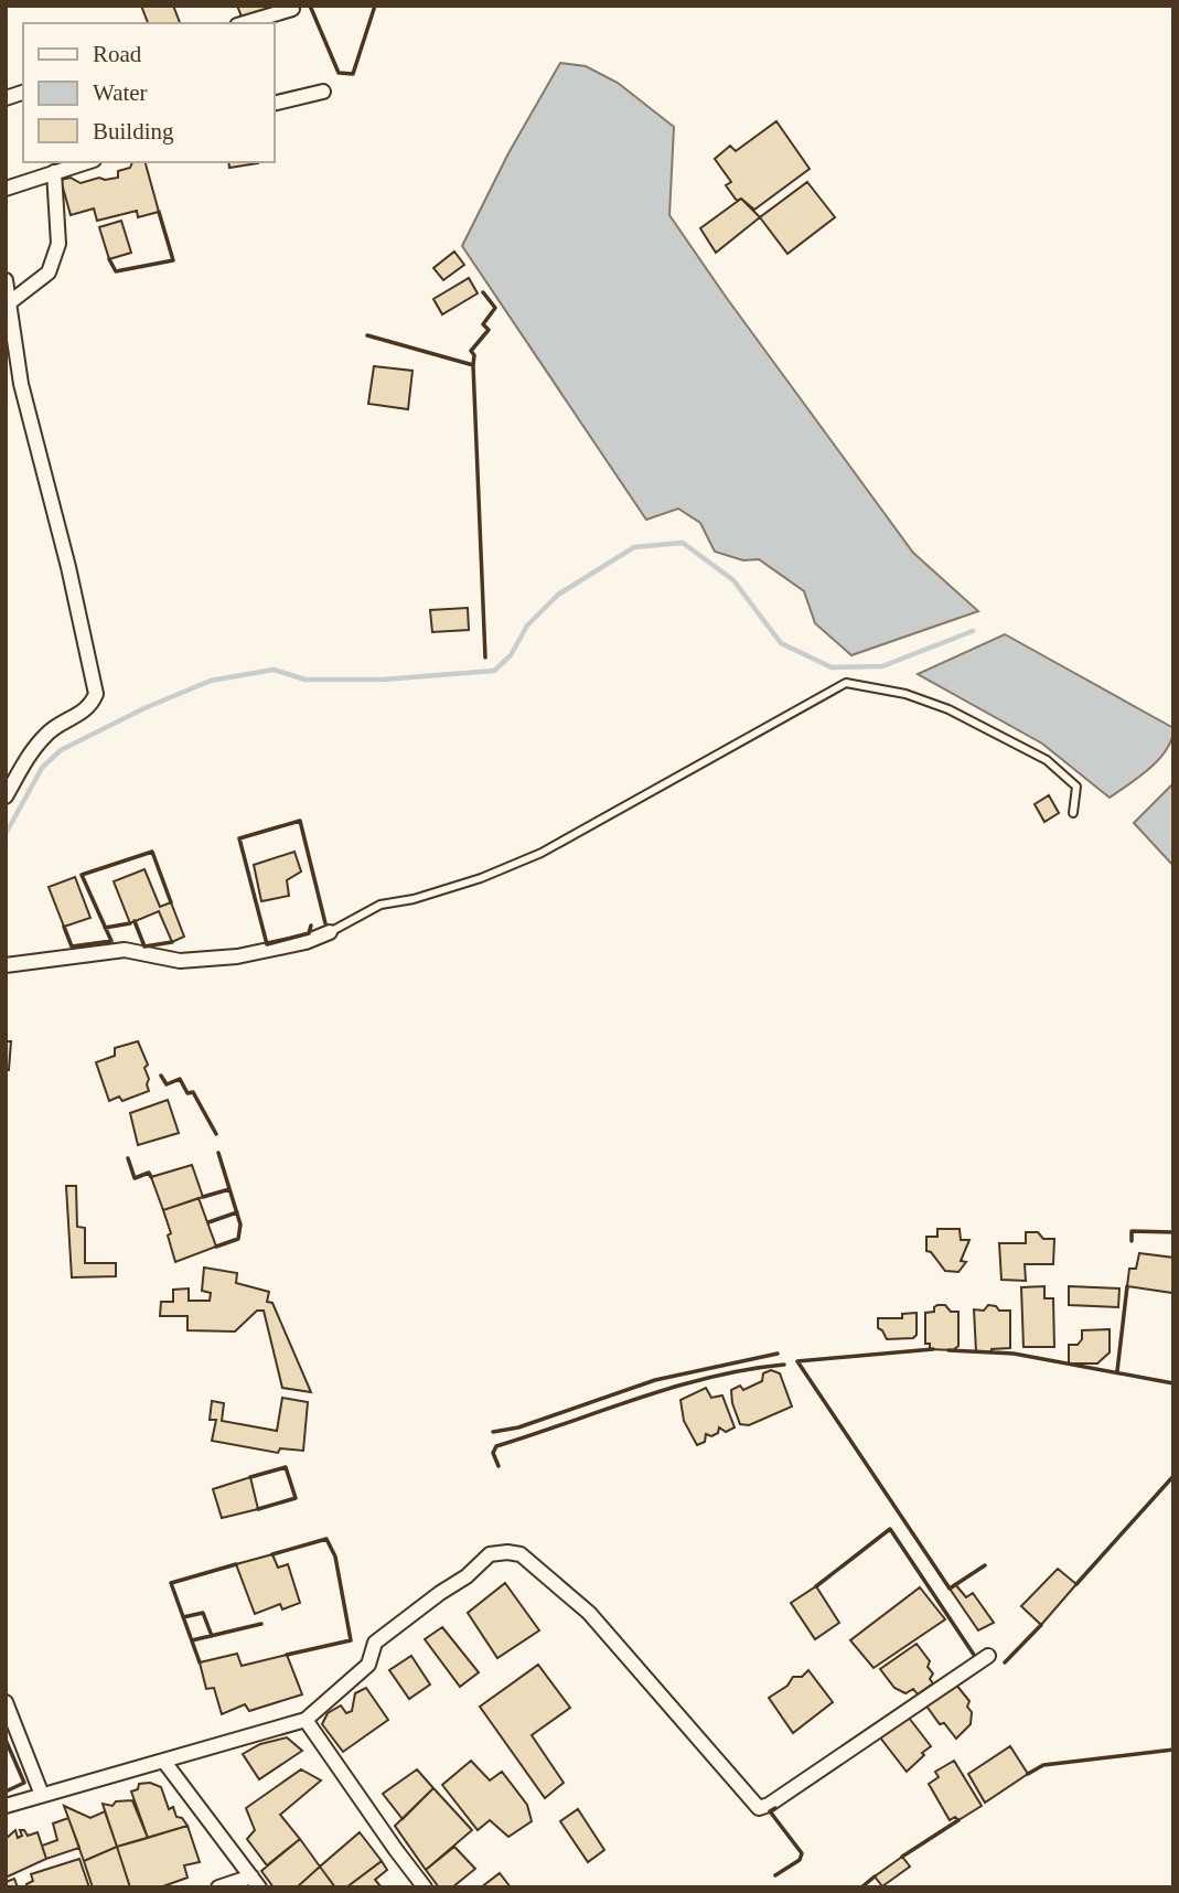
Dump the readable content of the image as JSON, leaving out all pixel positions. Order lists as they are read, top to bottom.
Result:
{
  "legend": ["Road", "Water", "Building"]
}
